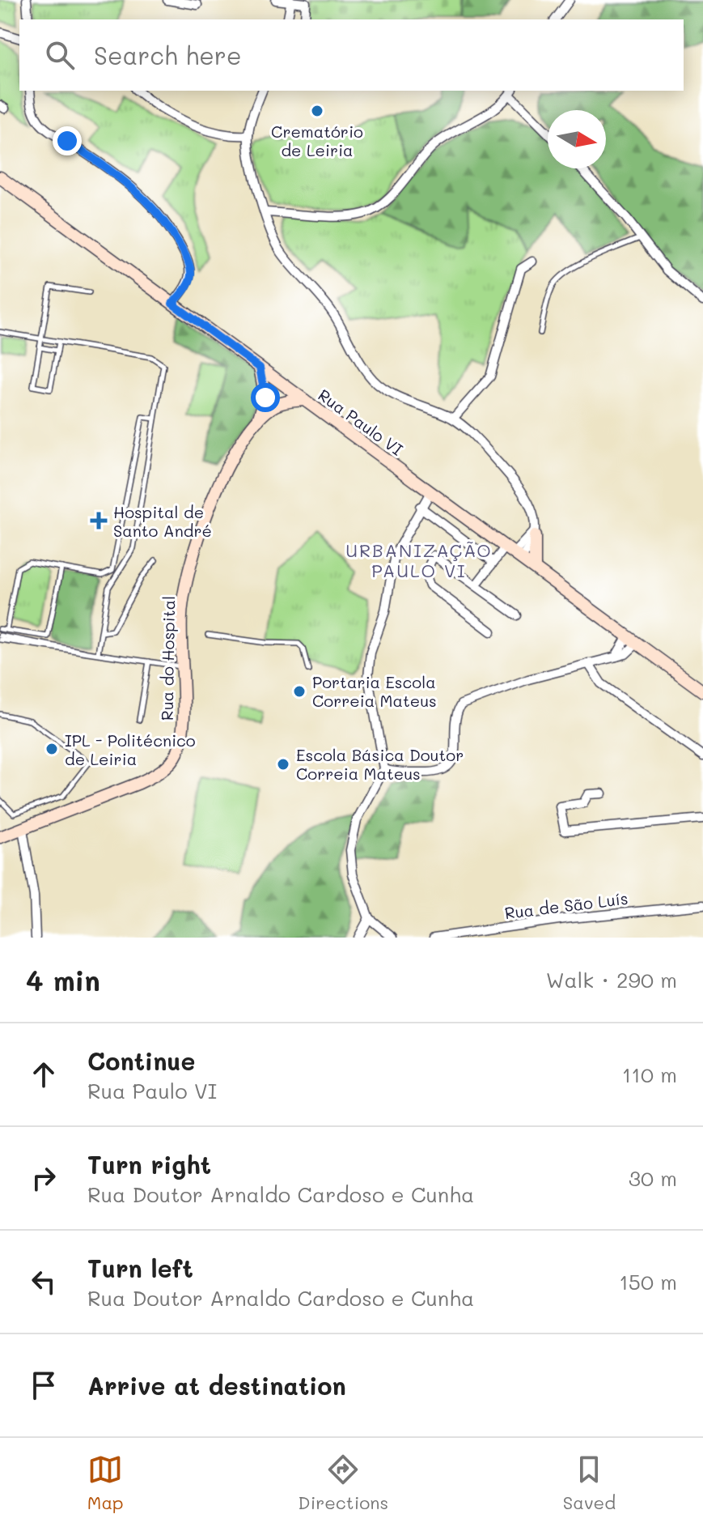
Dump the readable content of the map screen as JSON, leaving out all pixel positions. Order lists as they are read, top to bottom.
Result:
{
  "streets": {
    "main road": ["Rua Paulo VI", "Rua do Hospital"],
    "street": ["Rua de São Luís"]
  },
  "crossings": [
    ["Rua Paulo VI", "Rua do Hospital"]
  ],
  "districts": ["URBANIZAÇÃO PAULO VI"],
  "places": {
    "other": [
      "Crematório de Leiria",
      "Portaria Escola Correia Mateus",
      "IPL - Politécnico de Leiria",
      "Escola Básica Doutor Correia Mateus"
    ],
    "health": ["Hospital de Santo André"]
  },
  "north": "right",
  "page": {
    "search": "Search here",
    "heading": ["4 min", "Walk · 290 m"],
    "list": [
      ["Continue", "Rua Paulo VI", "110 m"],
      ["Turn right", "Rua Doutor Arnaldo Cardoso e Cunha", "30 m"],
      ["Turn left", "Rua Doutor Arnaldo Cardoso e Cunha", "150 m"],
      "Arrive at destination"
    ],
    "nav": ["Map", "Directions", "Saved"]
  }
}
